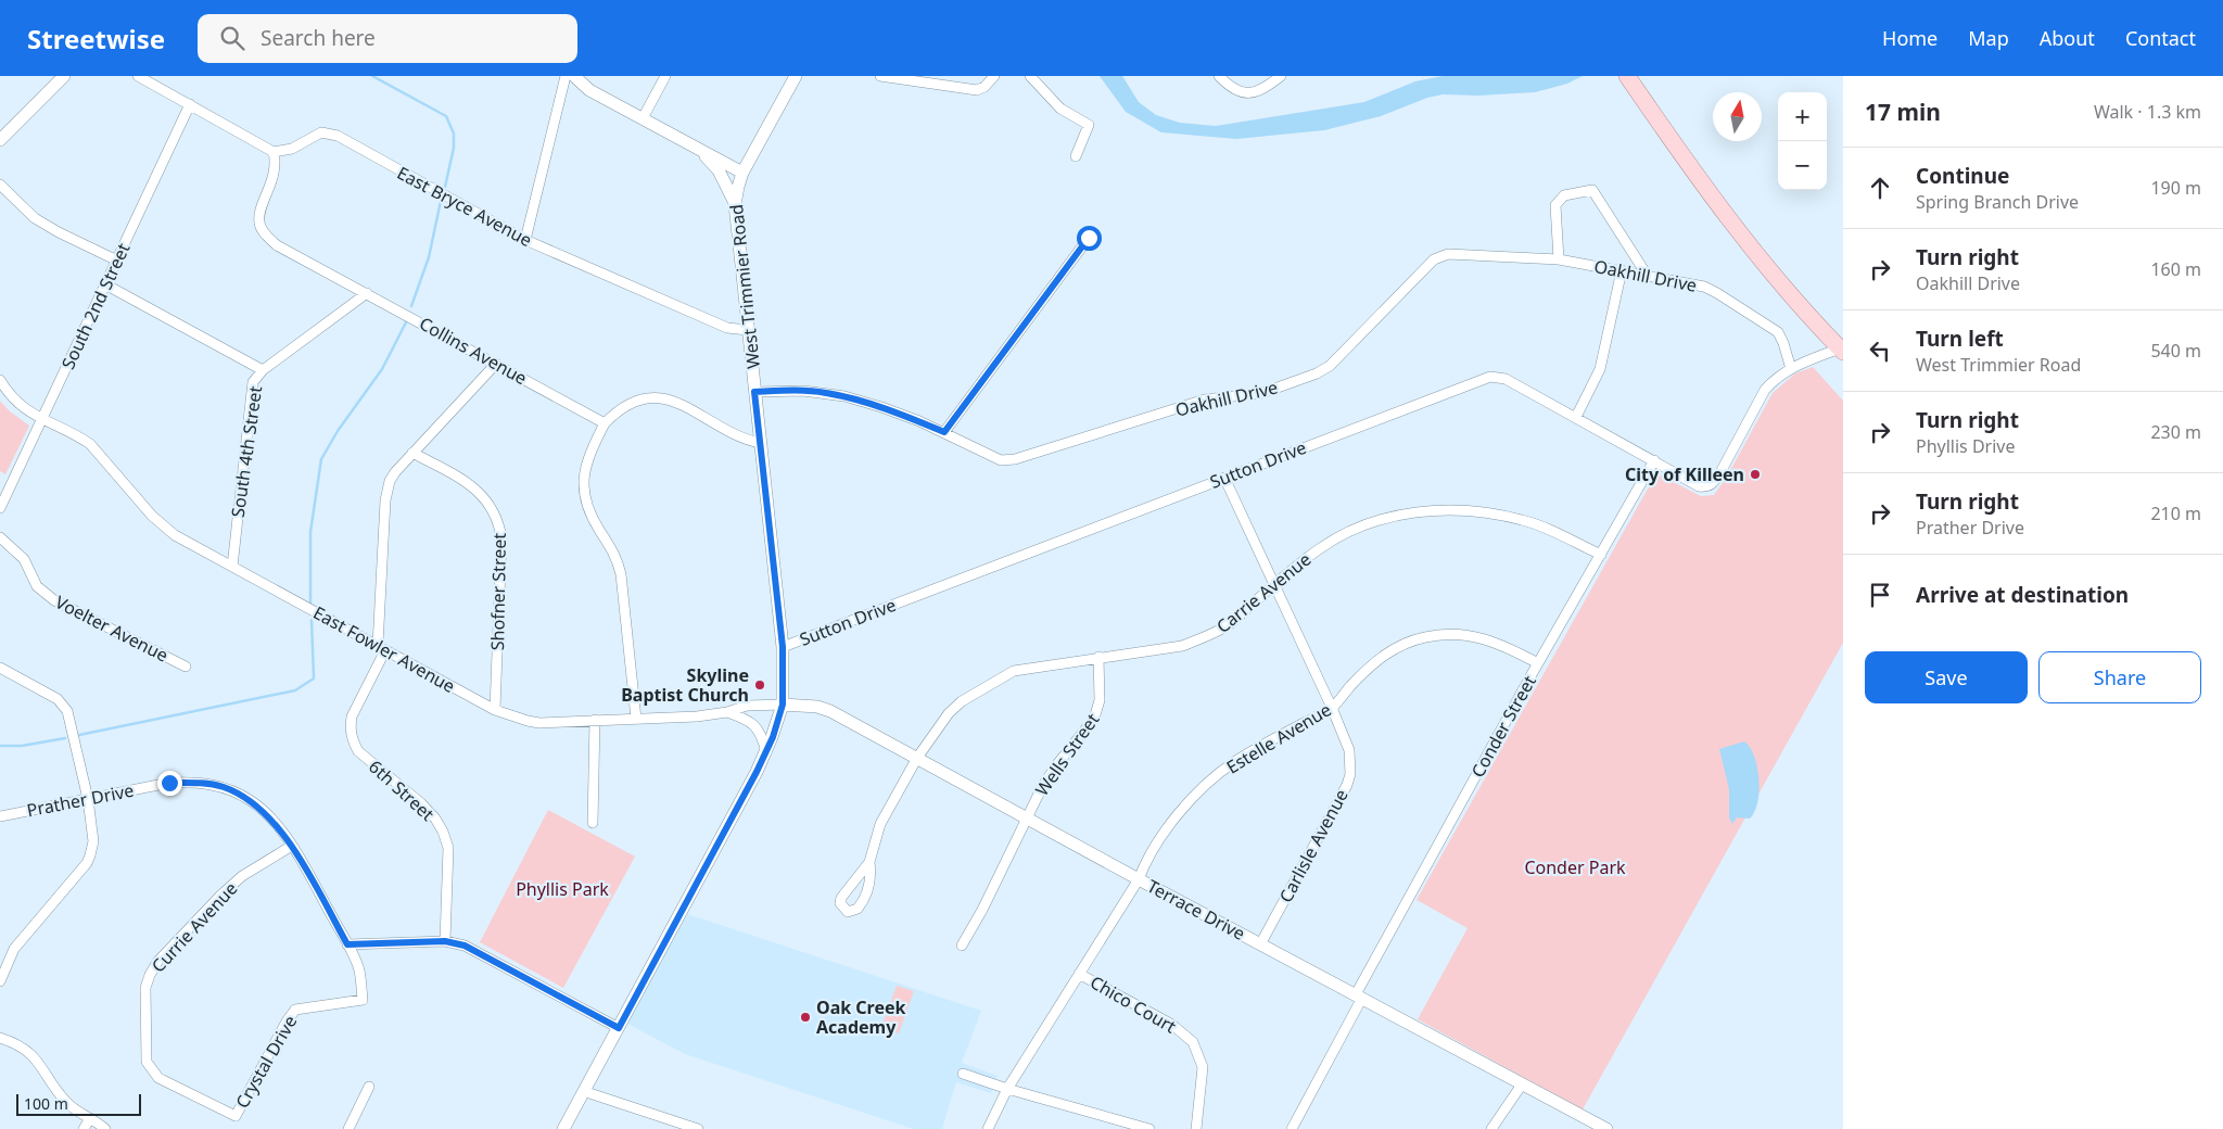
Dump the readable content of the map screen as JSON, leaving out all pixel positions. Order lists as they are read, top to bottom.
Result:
{
  "streets": {
    "street": [
      "East Bryce Avenue",
      "Oakhill Drive",
      "West Trimmier Road",
      "South 2nd Street",
      "Collins Avenue",
      "South 4th Street",
      "Sutton Drive",
      "Shofner Street",
      "Carrie Avenue",
      "Voelter Avenue",
      "East Fowler Avenue",
      "Conder Street",
      "Estelle Avenue",
      "Wells Street",
      "6th Street",
      "Prather Drive",
      "Carlisle Avenue",
      "Terrace Drive",
      "Currie Avenue",
      "Chico Court",
      "Crystal Drive"
    ]
  },
  "crossings": [
    ["East Bryce Avenue", "West Trimmier Road"],
    ["East Bryce Avenue", "Collins Avenue"],
    ["Oakhill Drive", "West Trimmier Road"],
    ["Oakhill Drive", "Sutton Drive"],
    ["West Trimmier Road", "Sutton Drive"],
    ["West Trimmier Road", "East Fowler Avenue"],
    ["West Trimmier Road", "Terrace Drive"],
    ["South 2nd Street", "East Fowler Avenue"],
    ["Collins Avenue", "South 4th Street"],
    ["South 4th Street", "East Fowler Avenue"],
    ["Sutton Drive", "Conder Street"],
    ["Sutton Drive", "Carlisle Avenue"],
    ["Shofner Street", "East Fowler Avenue"],
    ["Carrie Avenue", "Conder Street"],
    ["Carrie Avenue", "Wells Street"],
    ["Carrie Avenue", "Carlisle Avenue"],
    ["Carrie Avenue", "Terrace Drive"],
    ["East Fowler Avenue", "6th Street"],
    ["East Fowler Avenue", "Terrace Drive"],
    ["Conder Street", "Estelle Avenue"],
    ["Conder Street", "Terrace Drive"],
    ["Estelle Avenue", "Carlisle Avenue"],
    ["Estelle Avenue", "Terrace Drive"],
    ["Estelle Avenue", "Chico Court"],
    ["Wells Street", "Terrace Drive"],
    ["Prather Drive", "Currie Avenue"],
    ["Prather Drive", "Crystal Drive"],
    ["Carlisle Avenue", "Terrace Drive"],
    ["Currie Avenue", "Crystal Drive"]
  ],
  "parks": ["Conder Park", "Phyllis Park"],
  "places": ["City of Killeen", "Skyline Baptist Church", "Oak Creek Academy"],
  "scale_bar": "100 m",
  "north": "top",
  "page": {
    "header": "Streetwise",
    "search": "Search here",
    "nav": [
      "Home",
      "Map",
      "About",
      "Contact"
    ],
    "heading": ["17 min", "Walk · 1.3 km"],
    "map_buttons": ["+", "−"],
    "list": [
      ["Continue", "Spring Branch Drive", "190 m"],
      ["Turn right", "Oakhill Drive", "160 m"],
      ["Turn left", "West Trimmier Road", "540 m"],
      ["Turn right", "Phyllis Drive", "230 m"],
      ["Turn right", "Prather Drive", "210 m"],
      "Arrive at destination"
    ],
    "buttons": ["Save", "Share"],
    "scale": "100 m"
  }
}
